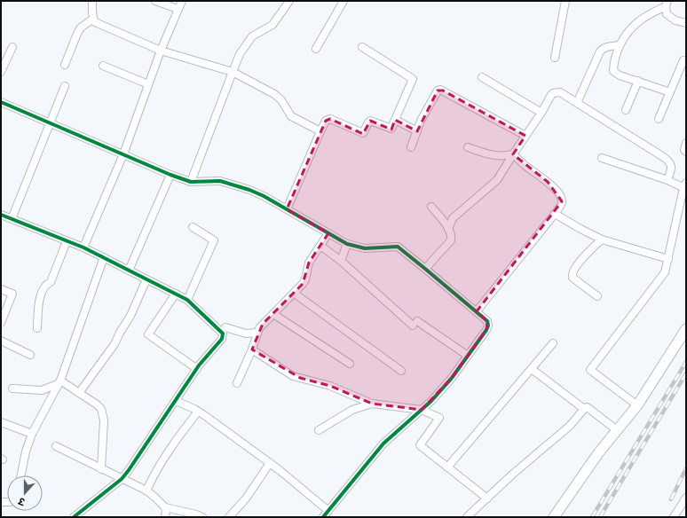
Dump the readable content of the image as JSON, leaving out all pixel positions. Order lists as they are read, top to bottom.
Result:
{
  "north": "bottom"
}
